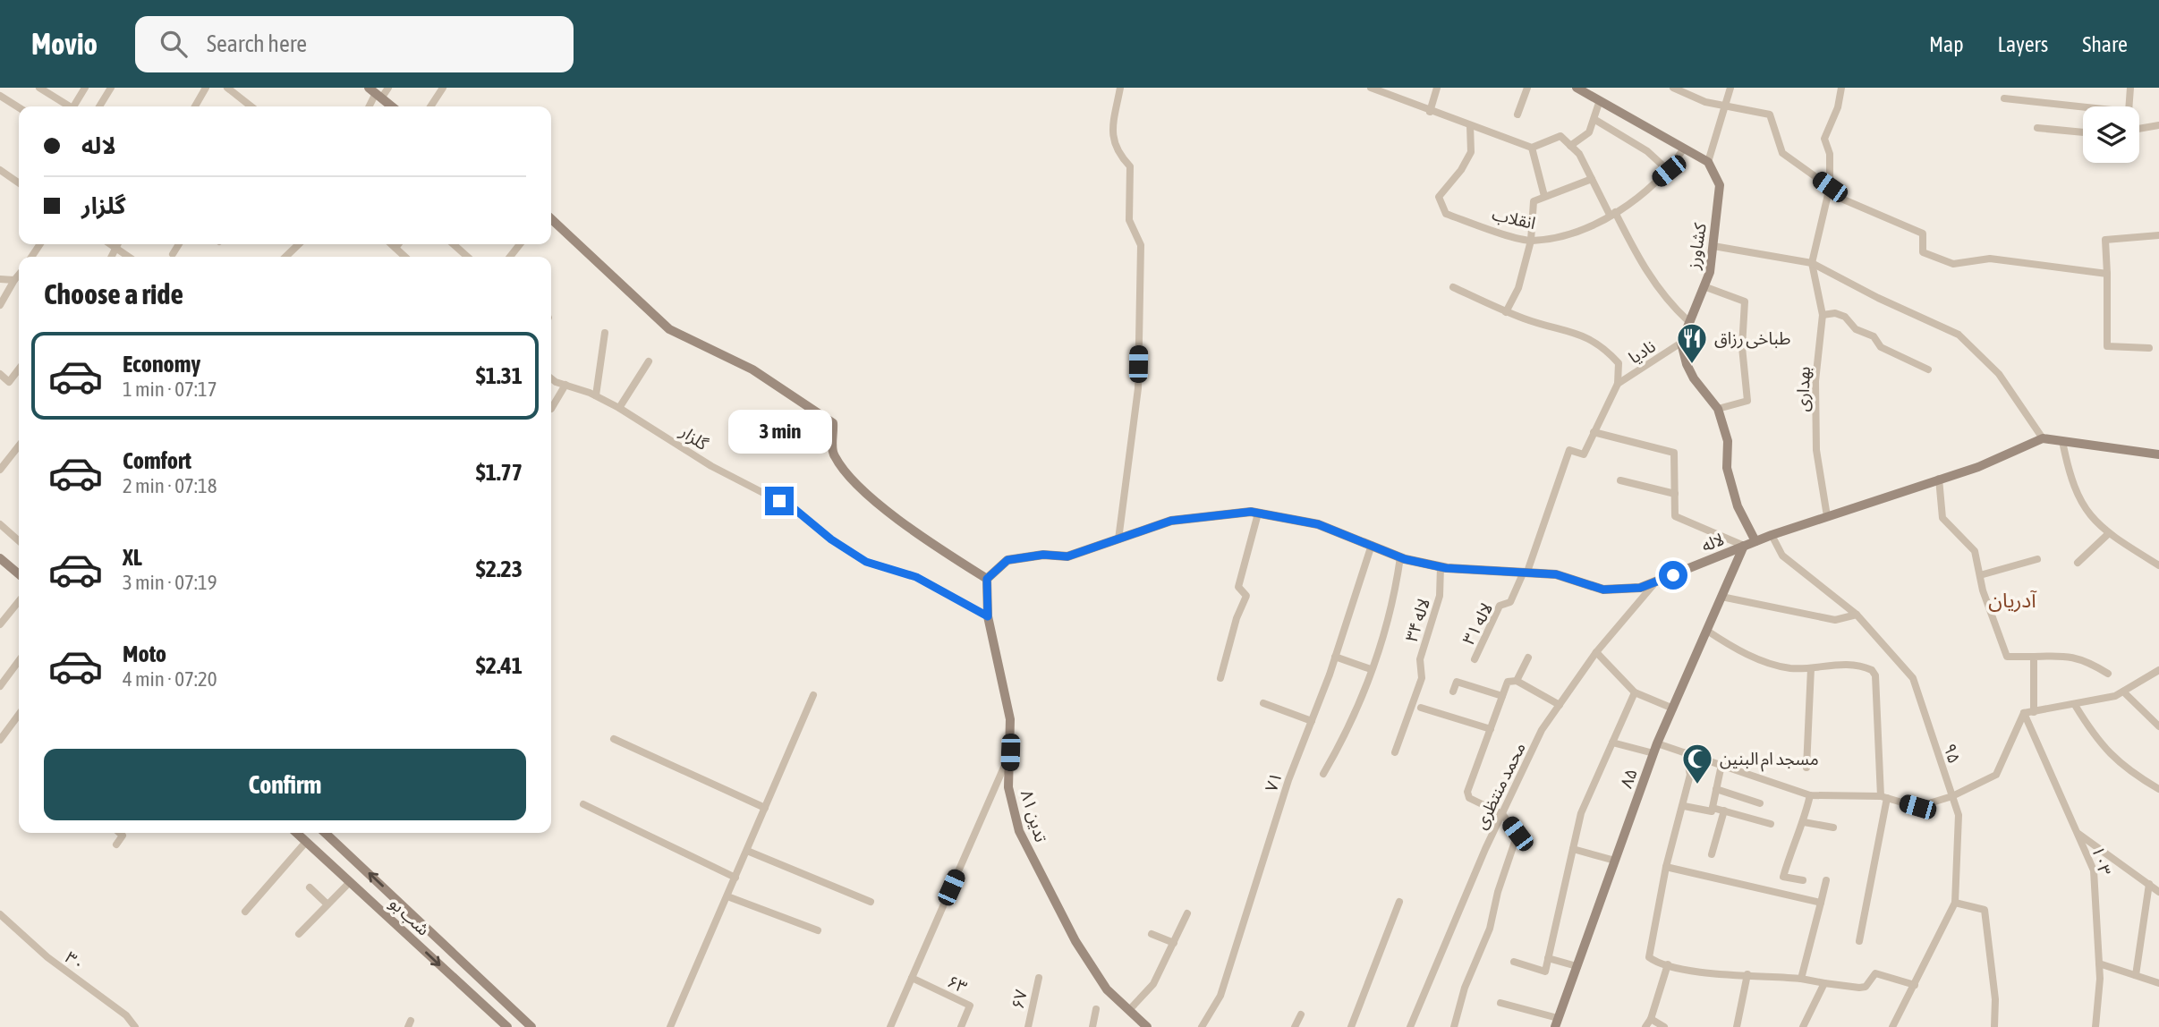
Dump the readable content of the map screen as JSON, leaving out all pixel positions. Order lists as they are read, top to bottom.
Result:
{
  "streets": {
    "street": [
      "انقلاب",
      "کشاورز",
      "نادیا",
      "بهداری",
      "گلزار",
      "لاله",
      "لاله ۳۴",
      "لاله ۳۱",
      "۹۵",
      "۸۵",
      "۷۱",
      "محمد منتظری",
      "تدین ۸۱",
      "۱۰۳",
      "شب بو",
      "۳۰",
      "۶۳",
      "۶۷"
    ]
  },
  "crossings": [
    ["کشاورز", "نادیا"],
    ["بهداری", "لاله"],
    ["گلزار", "تدین ۸۱"],
    ["لاله", "لاله ۳۴"],
    ["لاله", "لاله ۳۱"],
    ["لاله", "۹۵"],
    ["لاله", "۸۵"],
    ["لاله", "۷۱"],
    ["لاله", "محمد منتظری"],
    ["لاله", "تدین ۸۱"]
  ],
  "districts": ["آدریان"],
  "places": {
    "restaurant": ["طباخی رزاق"],
    "mosque": ["مسجد ام البنین"]
  },
  "page": {
    "header": "Movio",
    "search": "Search here",
    "nav": ["Map", "Layers", "Share"],
    "banner": ["لاله", "گلزار"],
    "heading": "Choose a ride",
    "list": [
      {
        "name": "Economy",
        "note": "1 min · 07:17",
        "value": "$1.31"
      },
      {
        "name": "Comfort",
        "note": "2 min · 07:18",
        "value": "$1.77"
      },
      {
        "name": "XL",
        "note": "3 min · 07:19",
        "value": "$2.23"
      },
      {
        "name": "Moto",
        "note": "4 min · 07:20",
        "value": "$2.41"
      }
    ],
    "bubble": "3 min",
    "buttons": "Confirm"
  }
}
